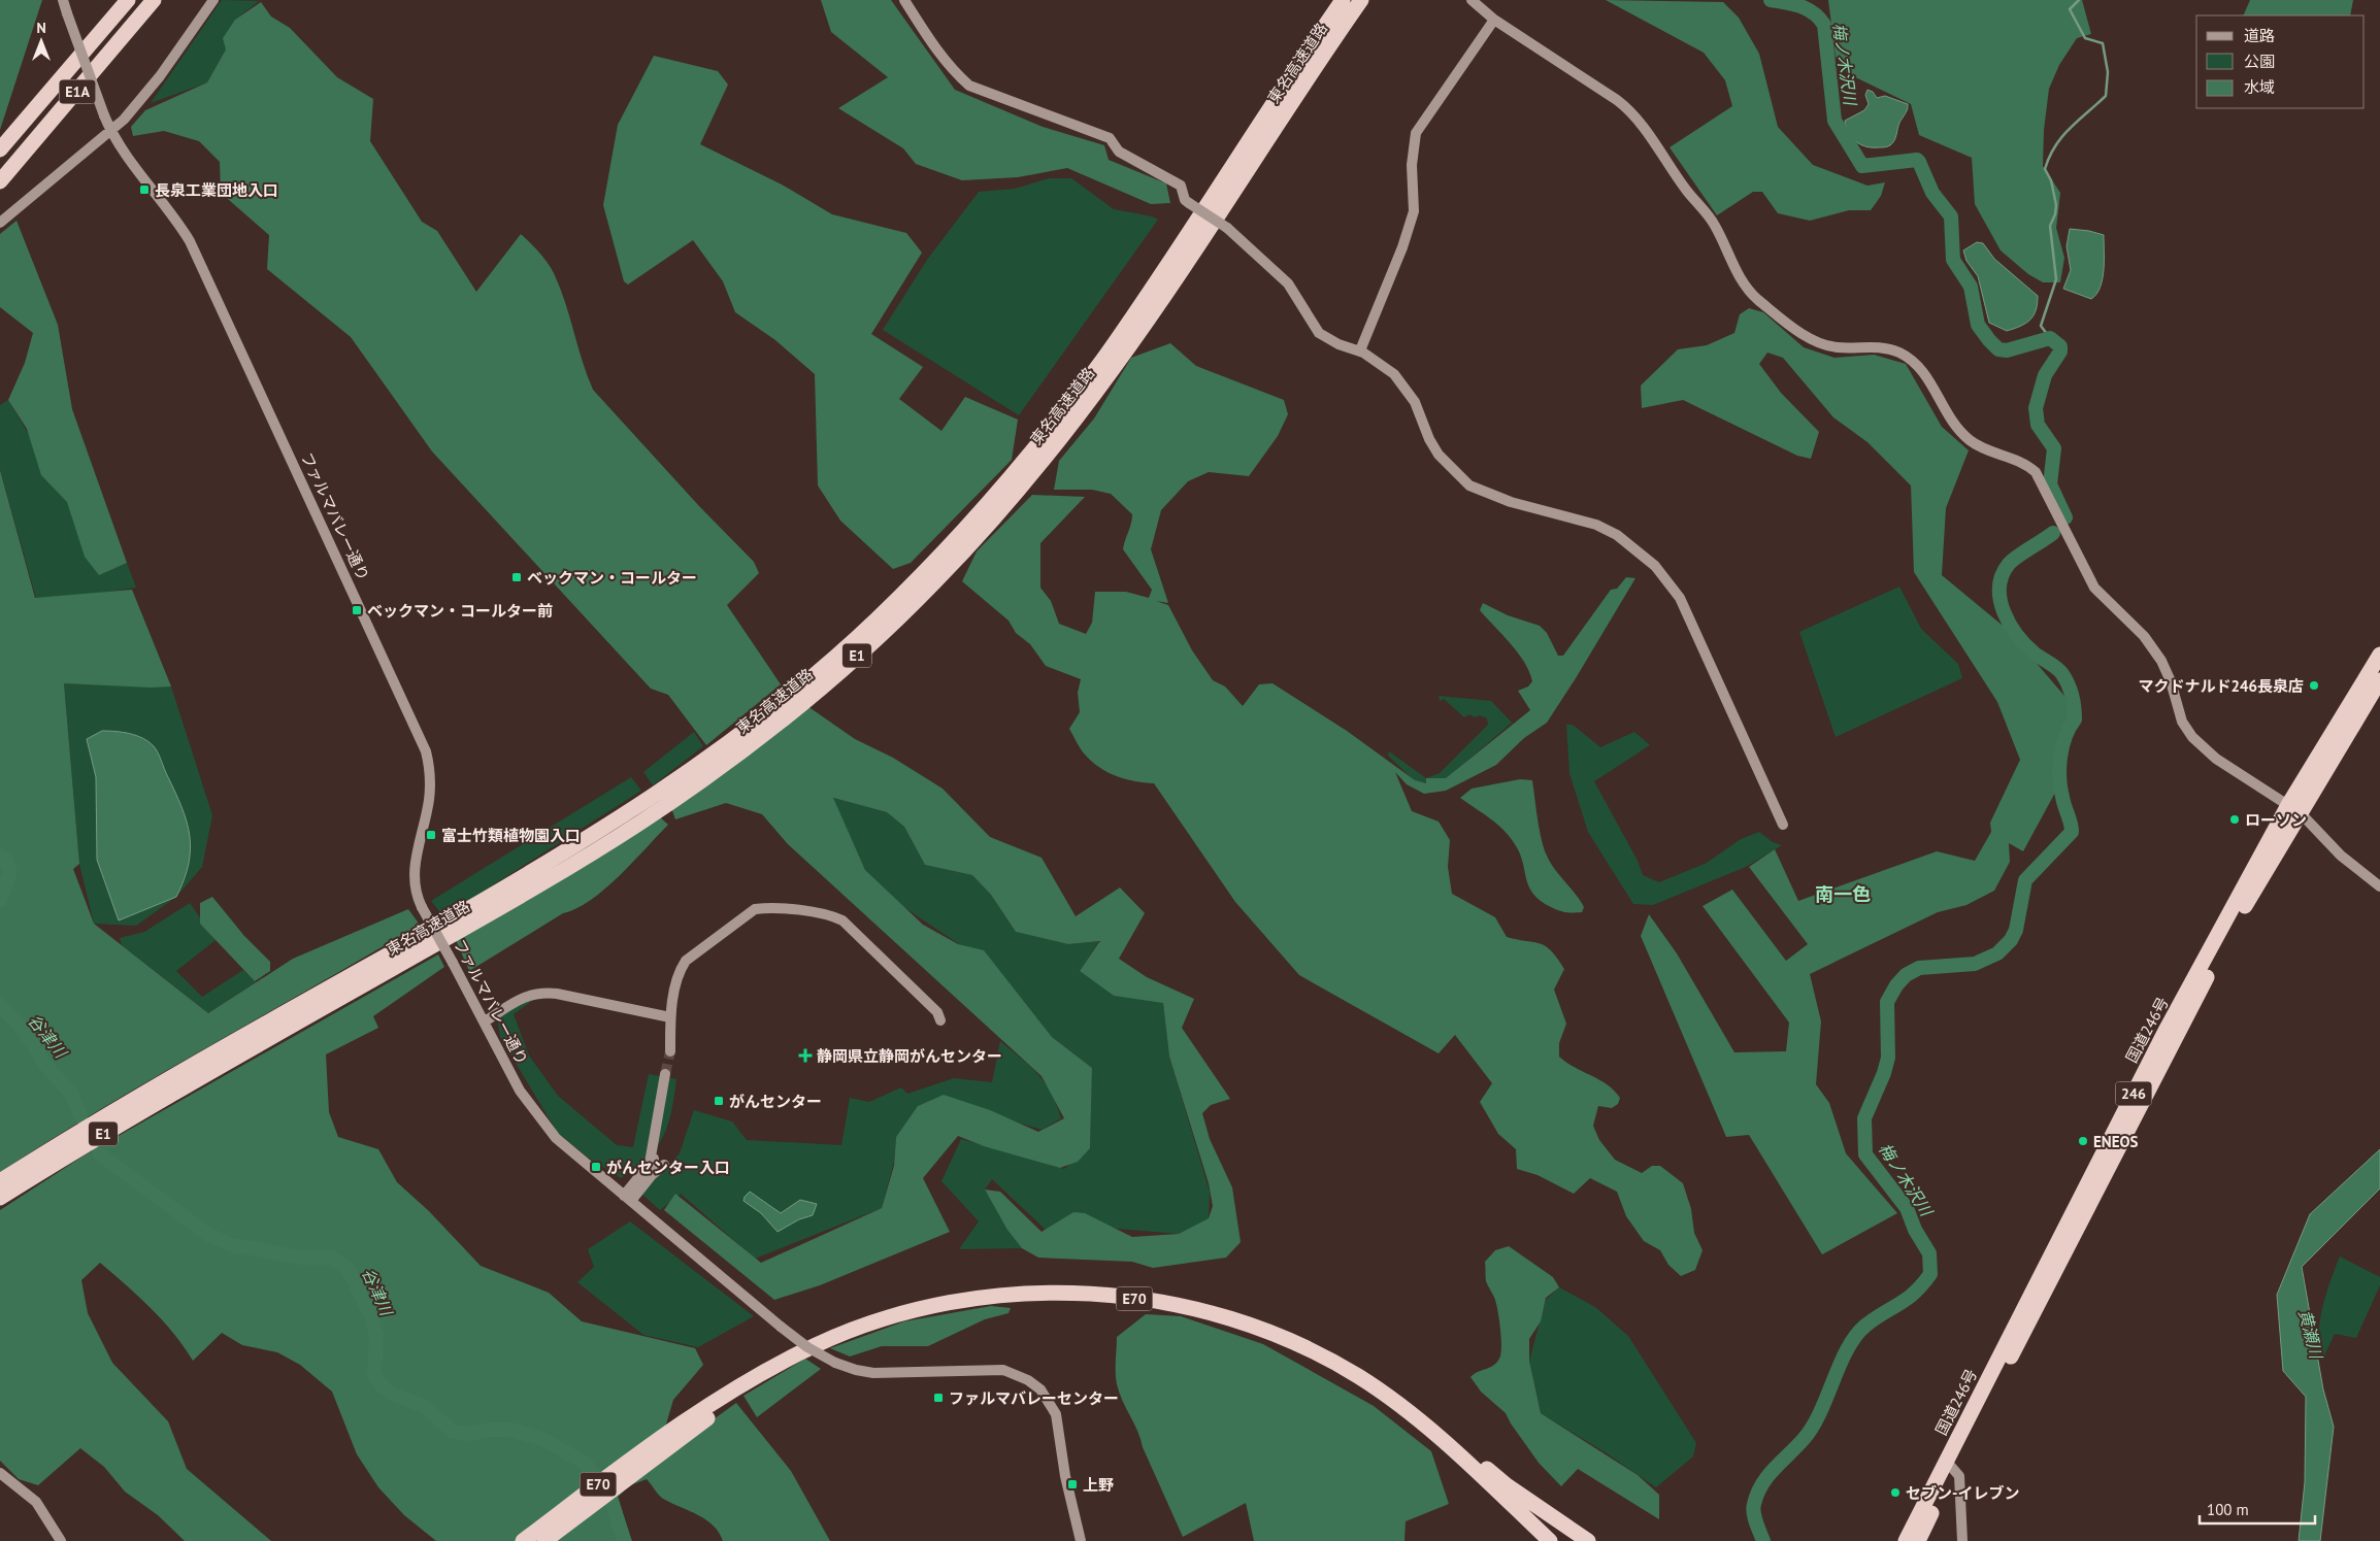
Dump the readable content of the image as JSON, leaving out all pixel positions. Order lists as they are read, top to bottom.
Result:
{
  "streets": {
    "highway": [
      "東名高速道路",
      "E1A",
      "E1",
      "国道246号",
      "246",
      "E70"
    ],
    "street": ["ファルマバレー通り"]
  },
  "districts": ["南一色"],
  "water": ["梅ノ木沢川", "谷津川", "黄瀬川"],
  "places": {
    "transit": [
      "長泉工業団地入口",
      "ベックマン・コールター",
      "ベックマン・コールター前",
      "富士竹類植物園入口",
      "がんセンター",
      "がんセンター入口",
      "ファルマバレーセンター",
      "上野"
    ],
    "other": [
      "マクドナルド246長泉店",
      "ローソン",
      "ENEOS",
      "セブン-イレブン"
    ],
    "health": ["静岡県立静岡がんセンター"]
  },
  "legend": ["道路", "公園", "水域"],
  "scale_bar": "100 m",
  "north": "top"
}
